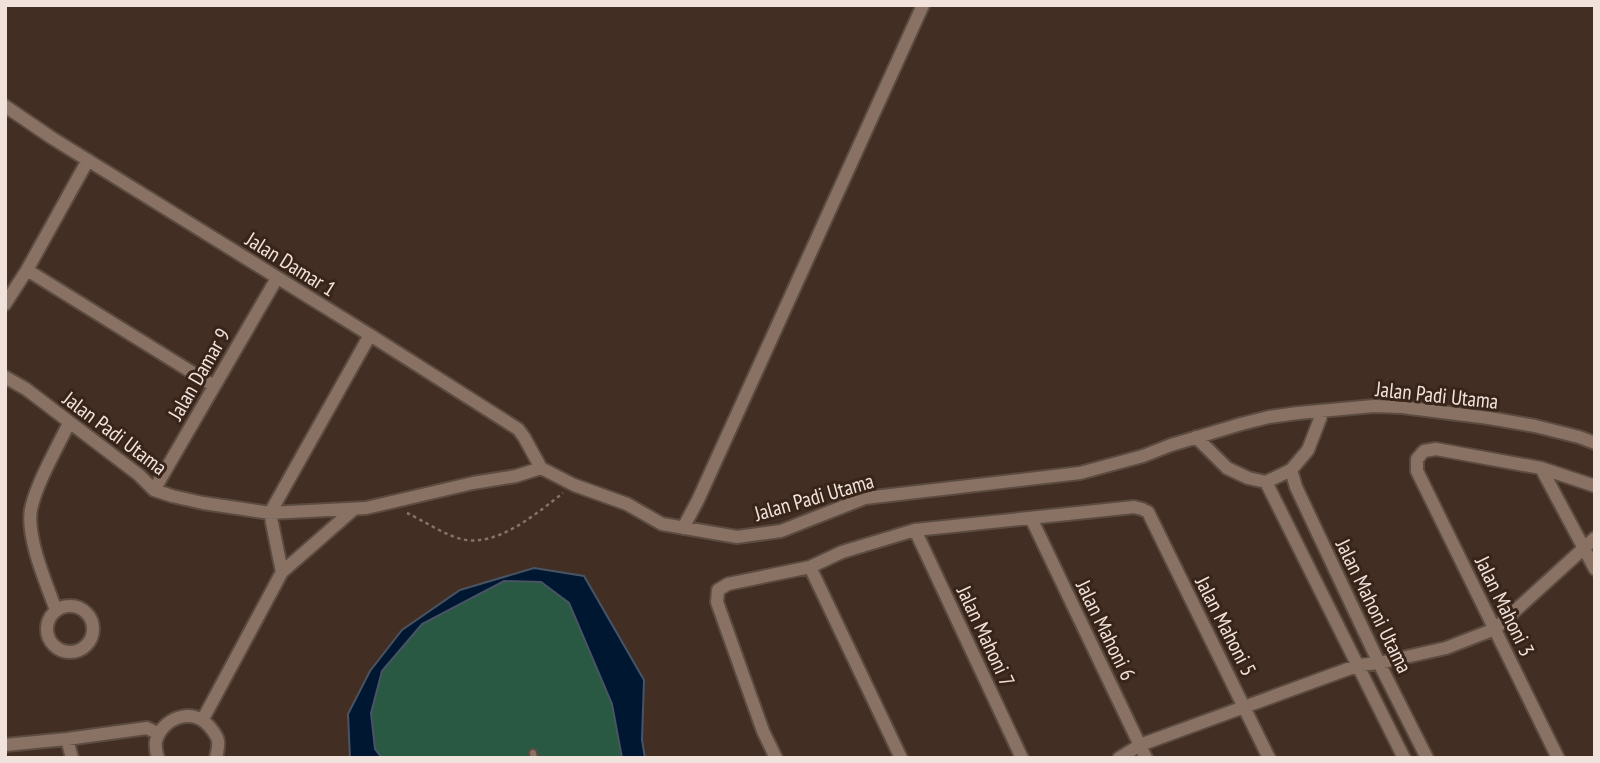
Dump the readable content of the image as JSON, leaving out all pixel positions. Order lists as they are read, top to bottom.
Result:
{
  "streets": {
    "street": [
      "Jalan Damar 1",
      "Jalan Damar 9",
      "Jalan Padi Utama",
      "Jalan Mahoni Utama",
      "Jalan Mahoni 3",
      "Jalan Mahoni 5",
      "Jalan Mahoni 6",
      "Jalan Mahoni 7"
    ]
  },
  "crossings": [
    ["Jalan Damar 1", "Jalan Damar 9"],
    ["Jalan Damar 1", "Jalan Padi Utama"],
    ["Jalan Damar 9", "Jalan Padi Utama"],
    ["Jalan Mahoni 5", "Jalan Mahoni 6"]
  ]
}
